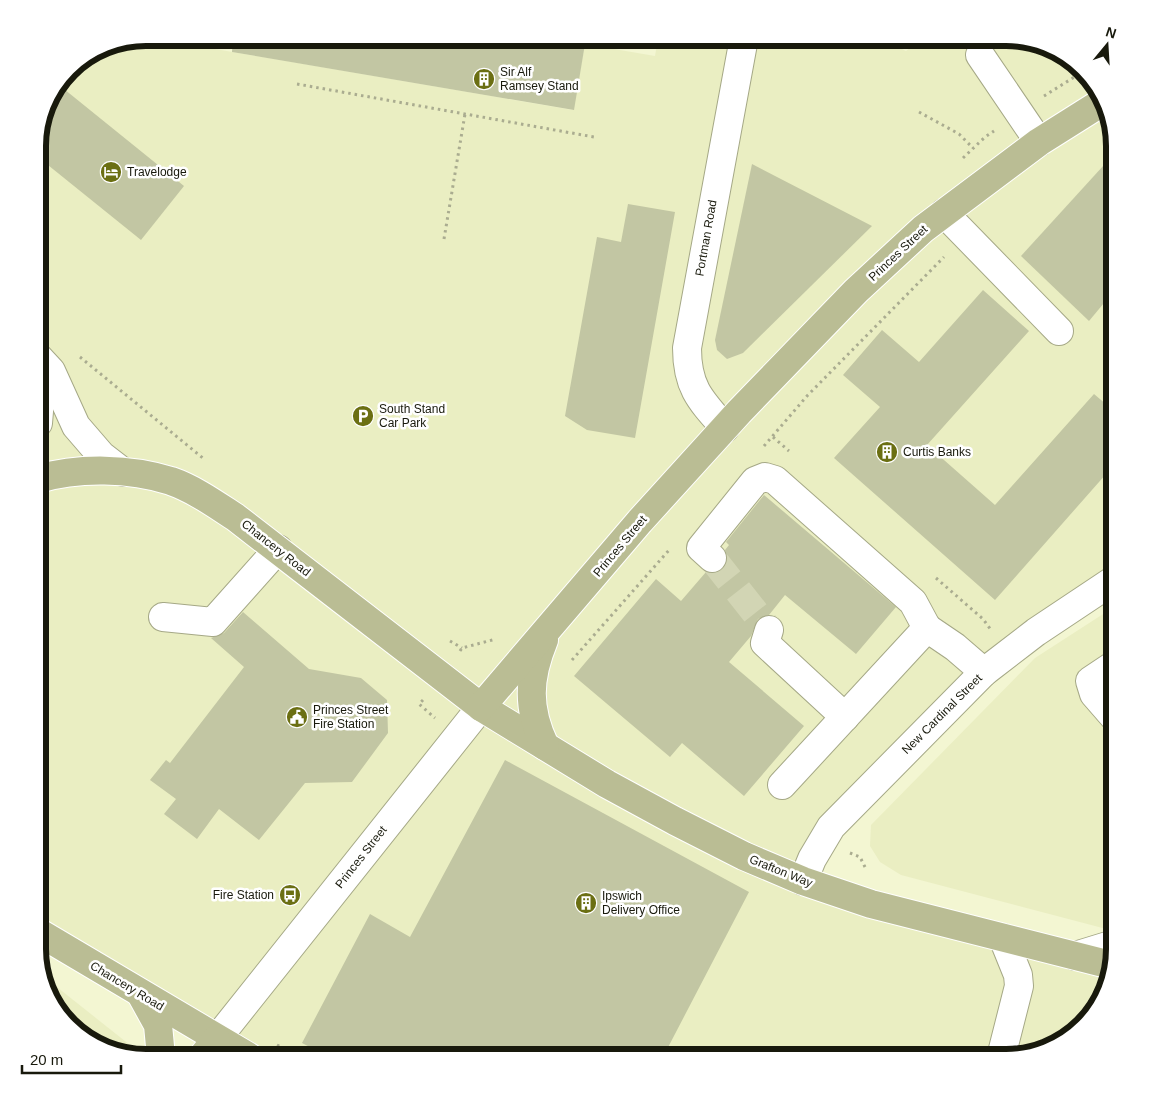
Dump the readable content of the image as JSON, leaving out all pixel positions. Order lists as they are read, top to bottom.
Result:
{
  "streets": {
    "main road": ["Princes Street", "Chancery Road", "Grafton Way"],
    "street": ["Portman Road", "New Cardinal Street"]
  },
  "crossings": [
    ["Portman Road", "Princes Street"],
    ["Princes Street", "Chancery Road"],
    ["Princes Street", "Grafton Way"],
    ["Chancery Road", "Grafton Way"],
    ["New Cardinal Street", "Grafton Way"]
  ],
  "places": {
    "building": ["Sir Alf Ramsey Stand", "Curtis Banks", "Ipswich Delivery Office"],
    "hotel": ["Travelodge"],
    "parking": ["South Stand Car Park"],
    "public building": ["Princes Street Fire Station"],
    "bus stop": ["Fire Station"]
  },
  "scale_bar": "20 m",
  "north": "top"
}
